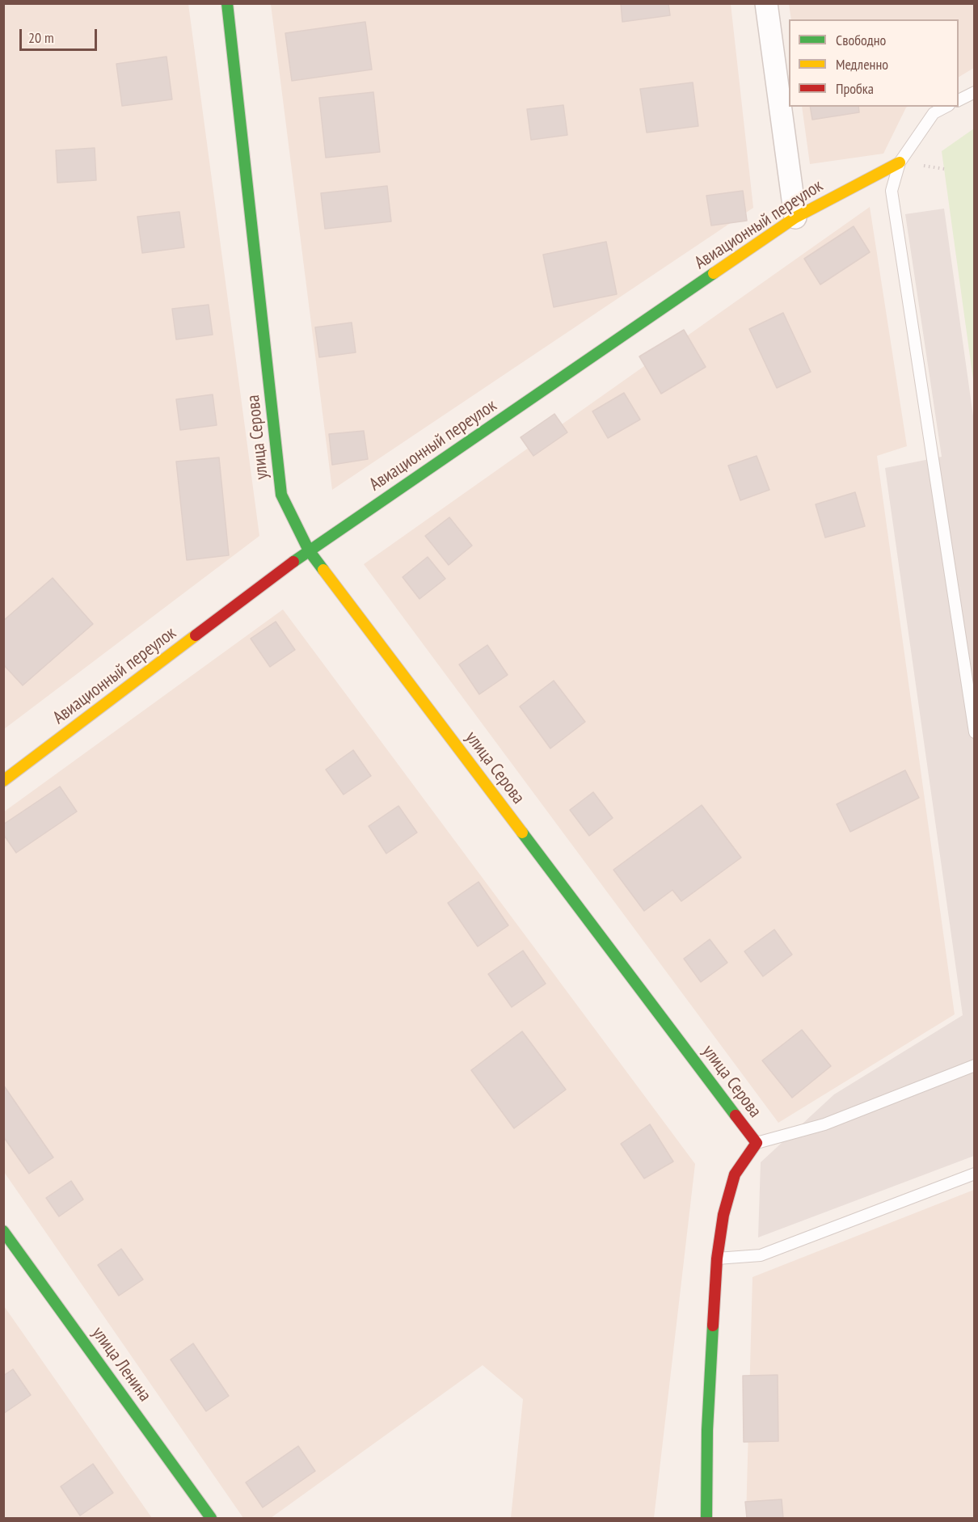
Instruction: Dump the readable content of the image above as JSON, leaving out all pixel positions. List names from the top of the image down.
{
  "streets": {
    "street": ["Авиационный переулок", "улица Серова", "улица Ленина"]
  },
  "crossings": [
    ["Авиационный переулок", "улица Серова"]
  ],
  "legend": ["Свободно", "Медленно", "Пробка"],
  "scale_bar": "20 m"
}
